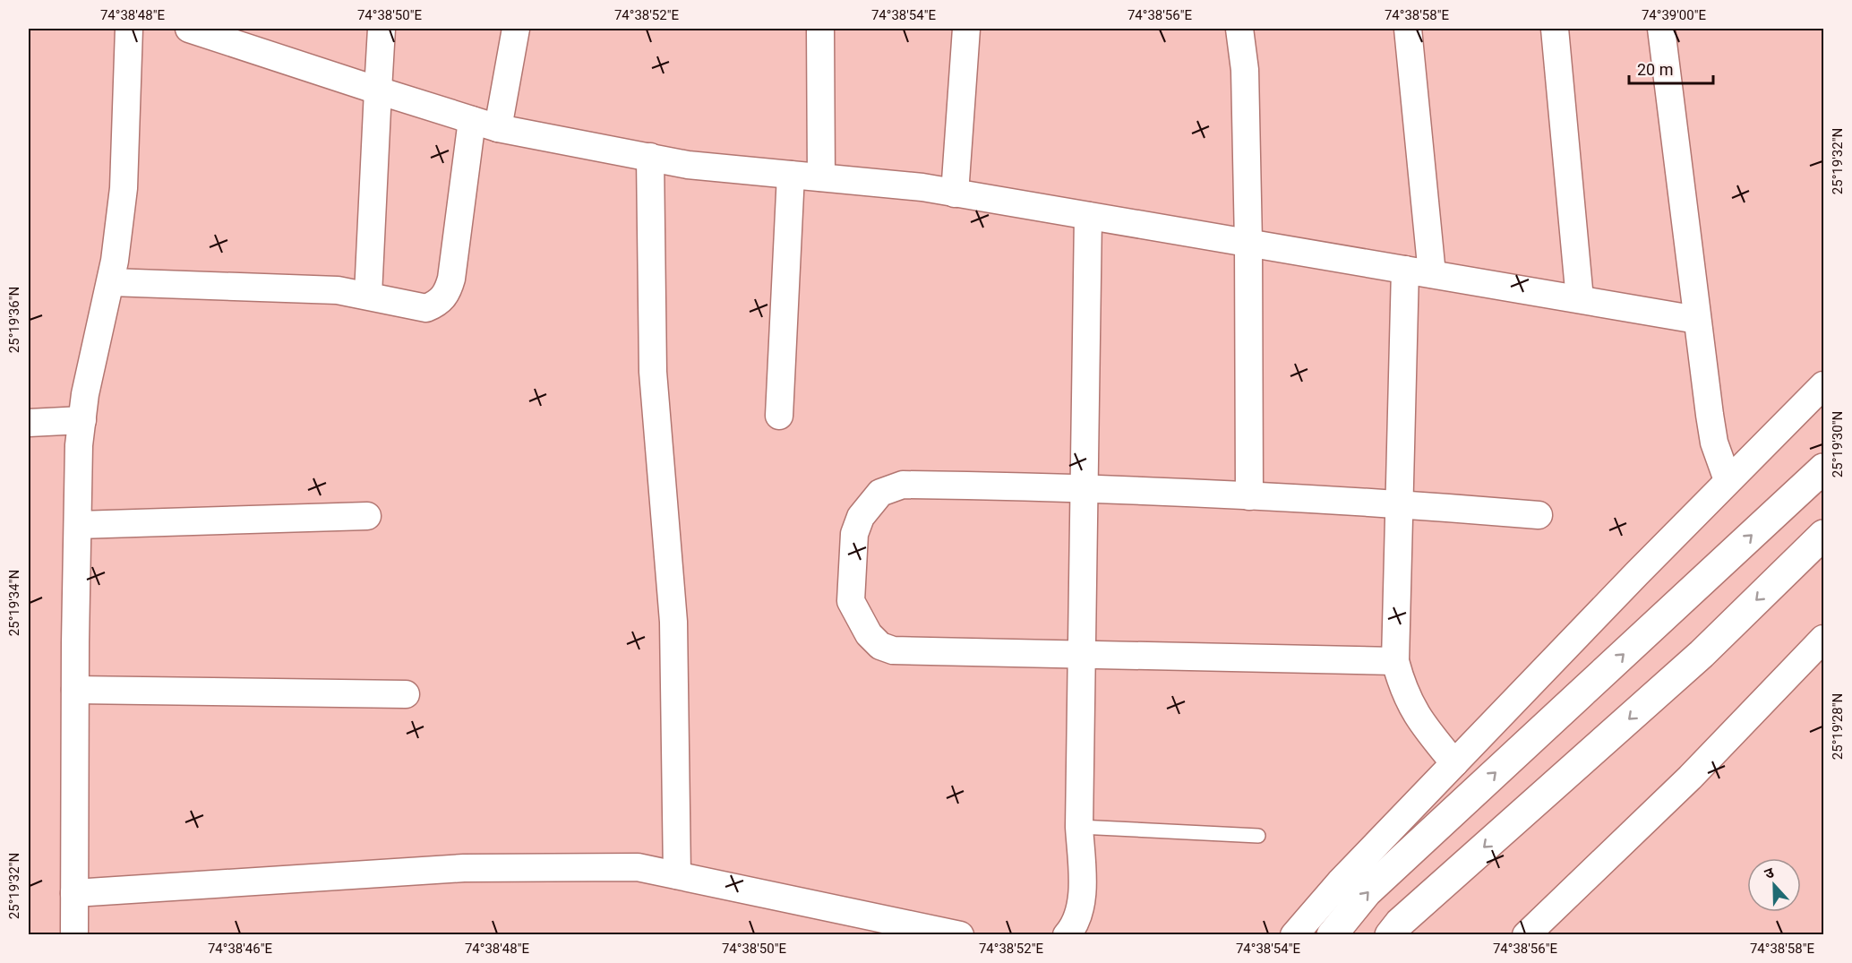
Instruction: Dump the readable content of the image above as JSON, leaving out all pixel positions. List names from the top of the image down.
{
  "scale_bar": "20 m",
  "north": "top",
  "coordinates": [
    "74°38'48\"E",
    "74°38'50\"E",
    "74°38'52\"E",
    "74°38'54\"E",
    "74°38'56\"E",
    "74°38'58\"E",
    "74°39'00\"E",
    "25°19'32\"N",
    "25°19'36\"N",
    "25°19'30\"N",
    "25°19'34\"N",
    "25°19'28\"N",
    "74°38'46\"E"
  ]
}
